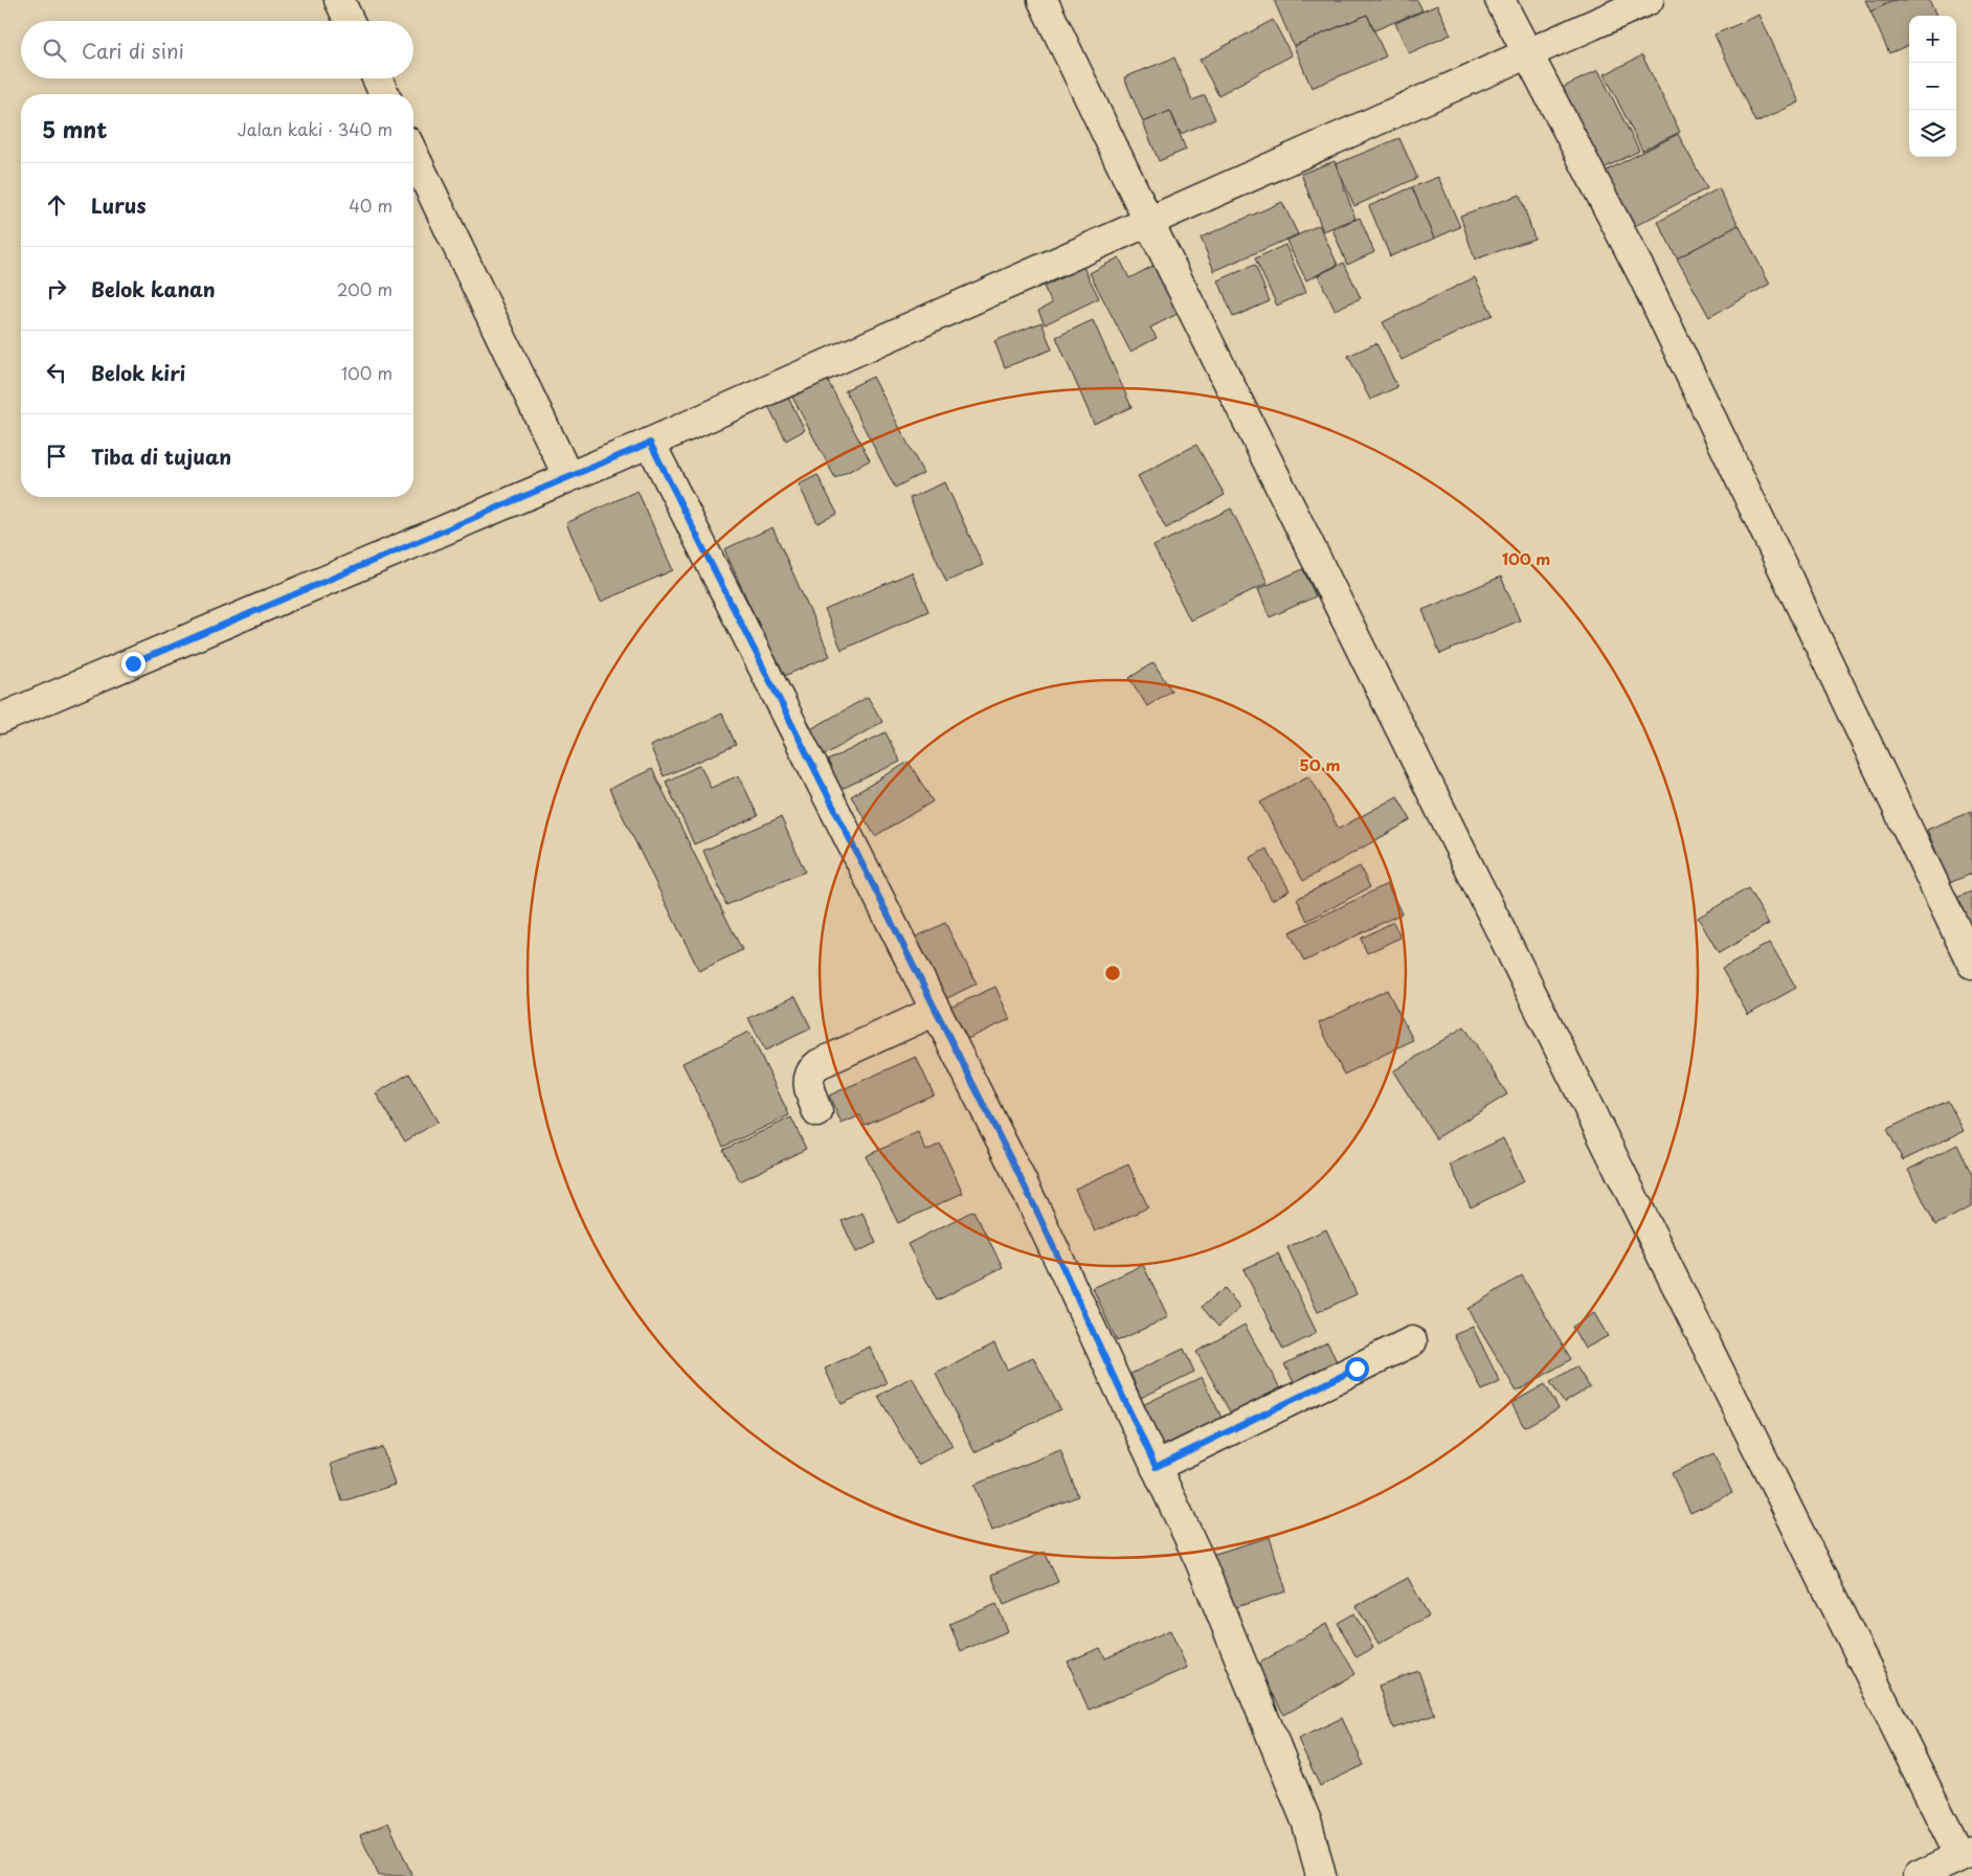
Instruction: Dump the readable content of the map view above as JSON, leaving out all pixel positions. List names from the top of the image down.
{
  "page": {
    "map_buttons": ["+", "−"],
    "search": "Cari di sini",
    "heading": ["5 mnt", "Jalan kaki · 340 m"],
    "list": [
      ["Lurus", "40 m"],
      ["Belok kanan", "200 m"],
      ["Belok kiri", "100 m"],
      "Tiba di tujuan"
    ]
  },
  "rings": ["100 m", "50 m"]
}
